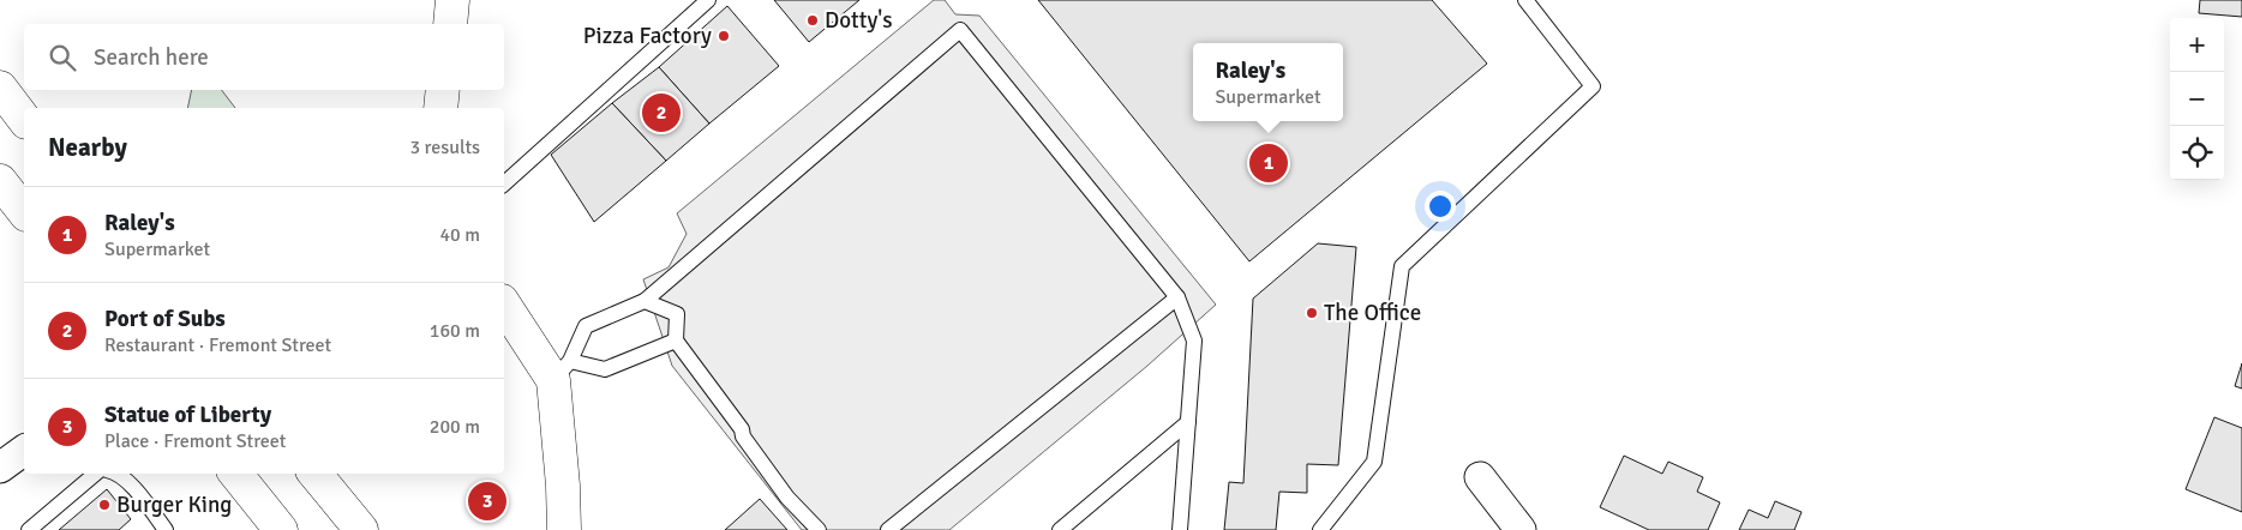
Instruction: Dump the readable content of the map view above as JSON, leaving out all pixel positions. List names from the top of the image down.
{
  "places": [
    "Dotty's",
    "Pizza Factory",
    "The Office",
    "Burger King"
  ],
  "page": {
    "map_buttons": ["+", "−"],
    "search": "Search here",
    "popup": ["Raley's", "Supermarket"],
    "pins": ["2", "1", "3"],
    "heading": ["Nearby", "3 results"],
    "list": [
      {
        "mark": "1",
        "name": "Raley's",
        "note": "Supermarket",
        "value": "40 m"
      },
      {
        "mark": "2",
        "name": "Port of Subs",
        "note": "Restaurant · Fremont Street",
        "value": "160 m"
      },
      {
        "mark": "3",
        "name": "Statue of Liberty",
        "note": "Place · Fremont Street",
        "value": "200 m"
      }
    ]
  }
}
